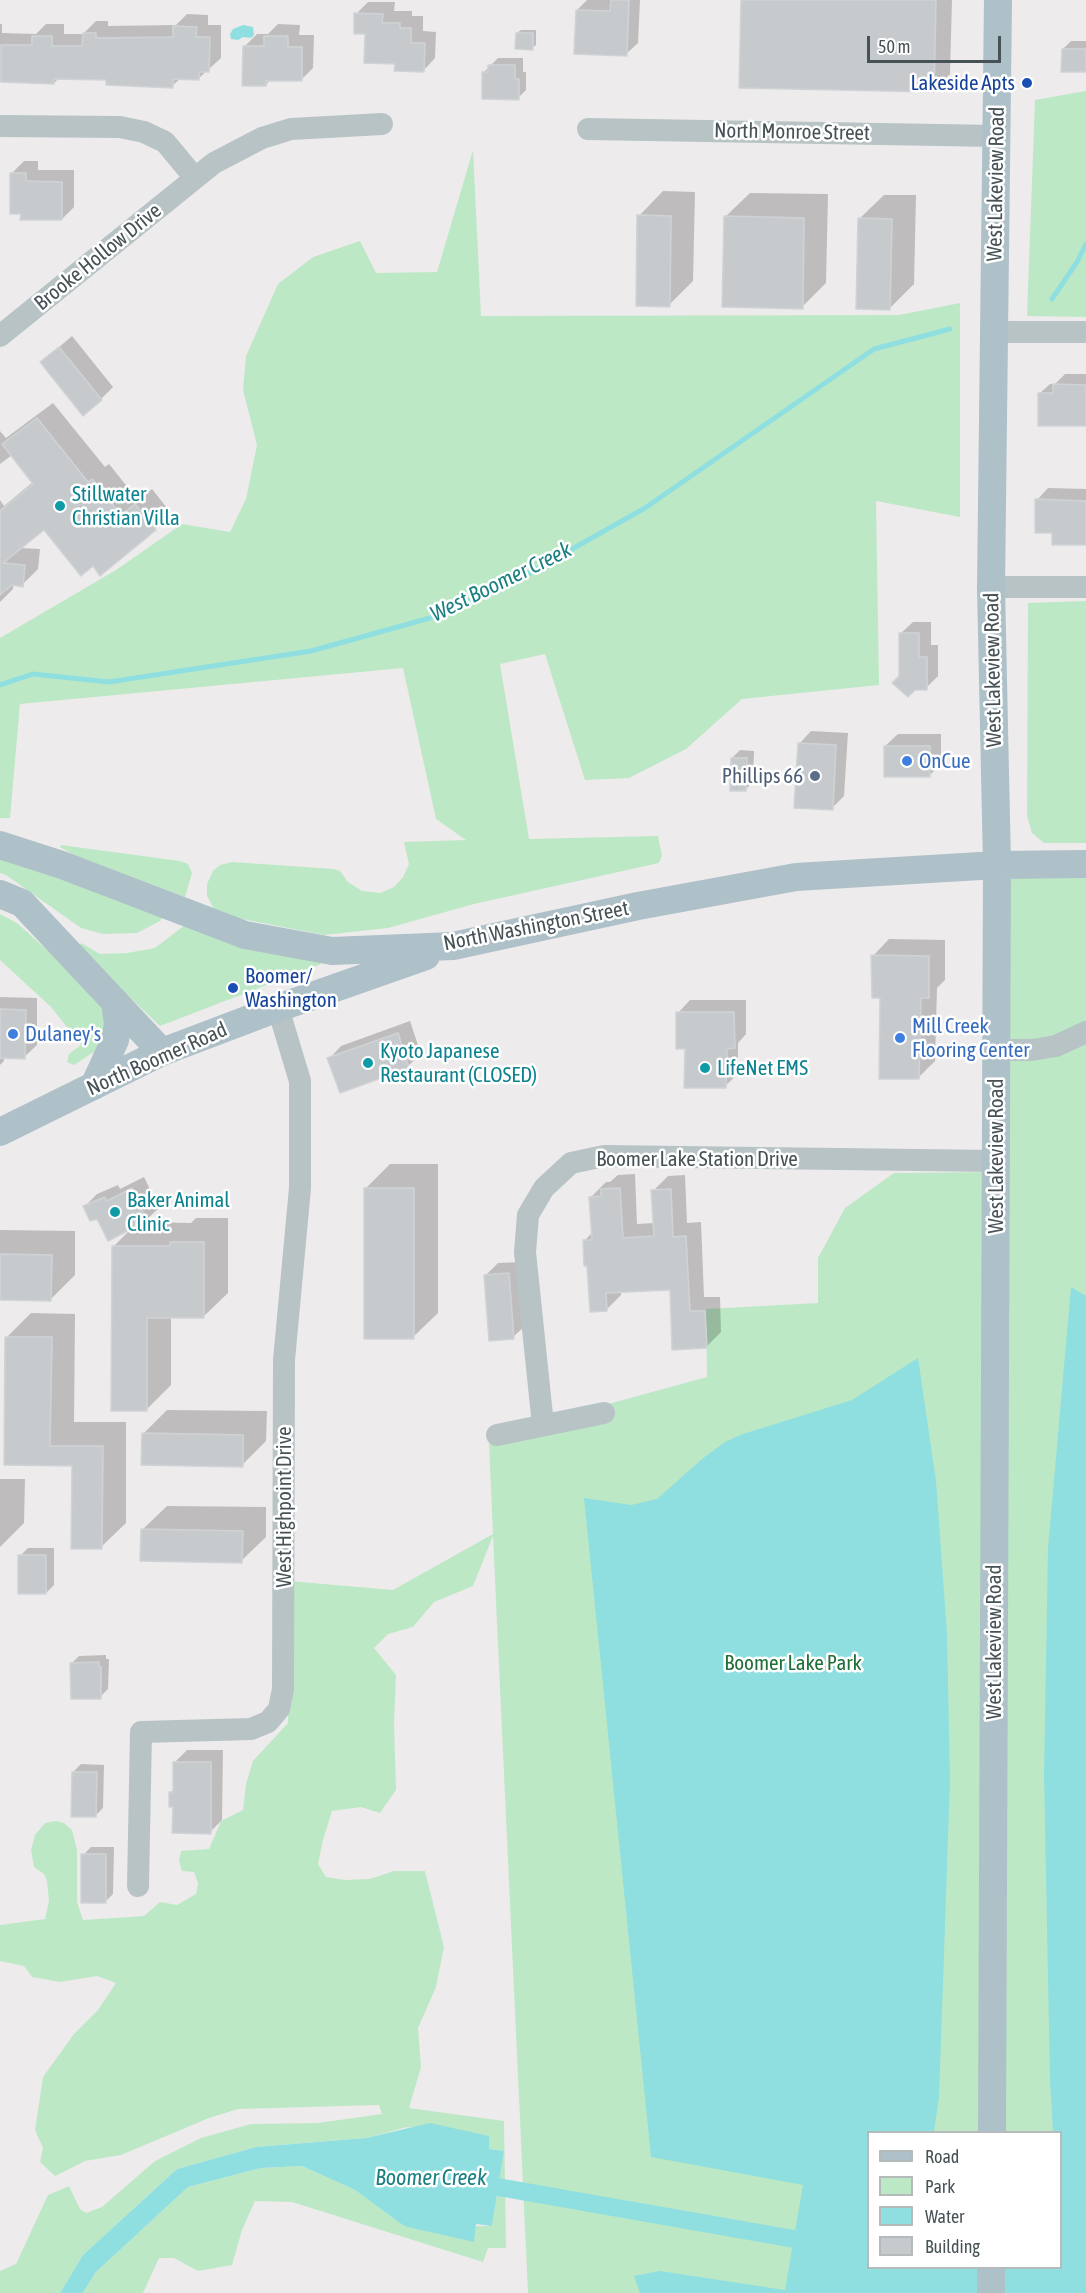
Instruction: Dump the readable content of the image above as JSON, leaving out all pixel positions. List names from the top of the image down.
{
  "streets": {
    "main road": ["West Lakeview Road", "North Washington Street", "North Boomer Road"],
    "street": [
      "North Monroe Street",
      "Brooke Hollow Drive",
      "Boomer Lake Station Drive",
      "West Highpoint Drive"
    ]
  },
  "crossings": [
    ["North Monroe Street", "West Lakeview Road"],
    ["West Lakeview Road", "North Washington Street"],
    ["West Lakeview Road", "Boomer Lake Station Drive"],
    ["North Washington Street", "North Boomer Road"],
    ["North Boomer Road", "West Highpoint Drive"]
  ],
  "water": ["West Boomer Creek", "Boomer Creek"],
  "parks": ["Boomer Lake Park"],
  "places": [
    "Lakeside Apts",
    "Stillwater Christian Villa",
    "OnCue",
    "Phillips 66",
    "Boomer/ Washington",
    "Dulaney's",
    "Mill Creek Flooring Center",
    "Kyoto Japanese Restaurant (CLOSED)",
    "LifeNet EMS",
    "Baker Animal Clinic"
  ],
  "legend": [
    "Road",
    "Park",
    "Water",
    "Building"
  ],
  "scale_bar": "50 m"
}
